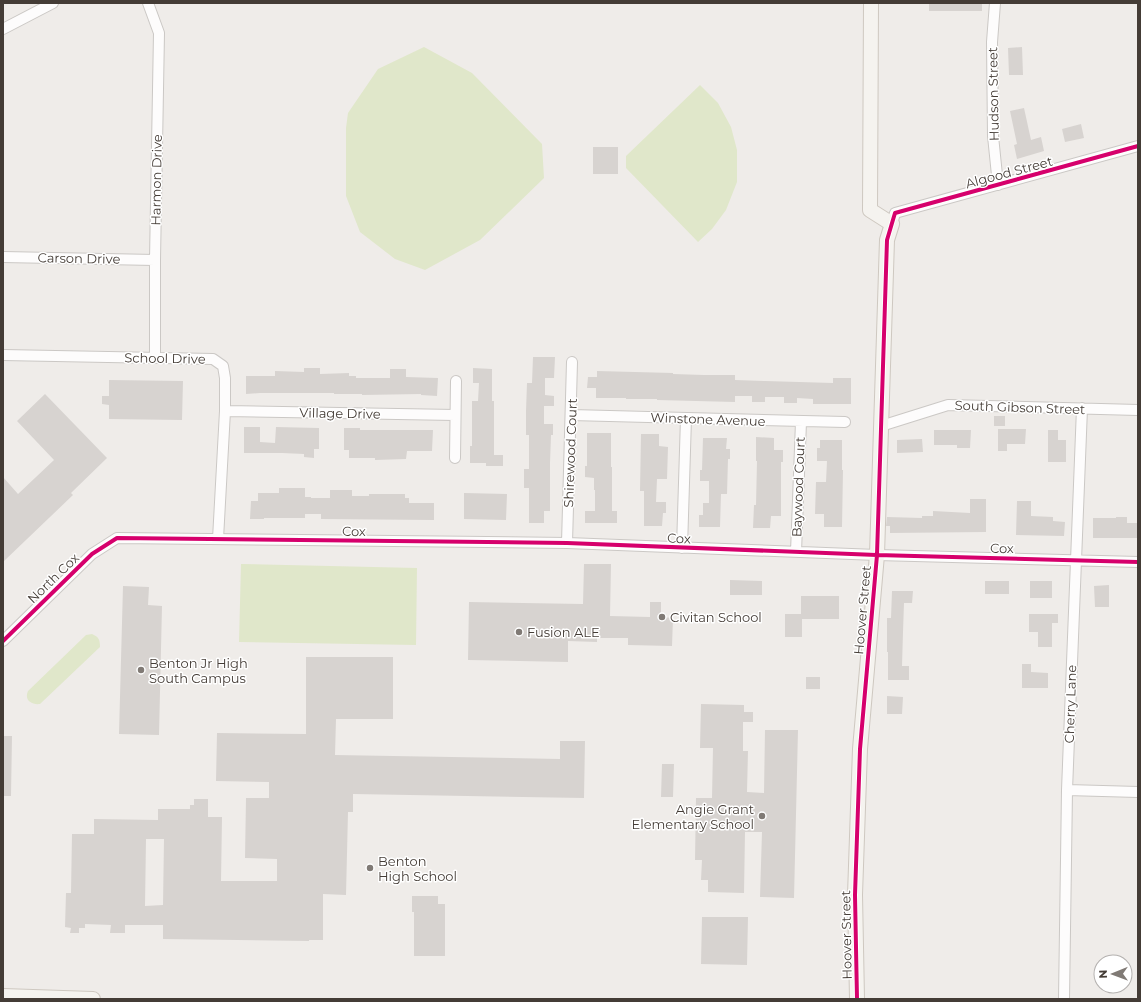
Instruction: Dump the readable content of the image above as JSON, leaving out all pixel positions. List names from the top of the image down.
{
  "streets": {
    "street": [
      "Hudson Street",
      "Algood Street",
      "Harmon Drive",
      "Carson Drive",
      "School Drive",
      "South Gibson Street",
      "Village Drive",
      "Winstone Avenue",
      "Shirewood Court",
      "Baywood Court",
      "Cox",
      "North Cox",
      "Hoover Street",
      "Cherry Lane"
    ]
  },
  "crossings": [
    ["Hudson Street", "Algood Street"],
    ["Algood Street", "Hoover Street"],
    ["Harmon Drive", "Carson Drive"],
    ["Harmon Drive", "School Drive"],
    ["School Drive", "Village Drive"],
    ["School Drive", "Cox"],
    ["School Drive", "North Cox"],
    ["South Gibson Street", "Hoover Street"],
    ["South Gibson Street", "Cherry Lane"],
    ["Winstone Avenue", "Shirewood Court"],
    ["Winstone Avenue", "Baywood Court"],
    ["Shirewood Court", "Cox"],
    ["Baywood Court", "Cox"],
    ["Cox", "North Cox"],
    ["Cox", "Hoover Street"],
    ["Cox", "Cherry Lane"]
  ],
  "places": [
    "Civitan School",
    "Fusion ALE",
    "Benton Jr High South Campus",
    "Angie Grant Elementary School",
    "Benton High School"
  ],
  "north": "left"
}
